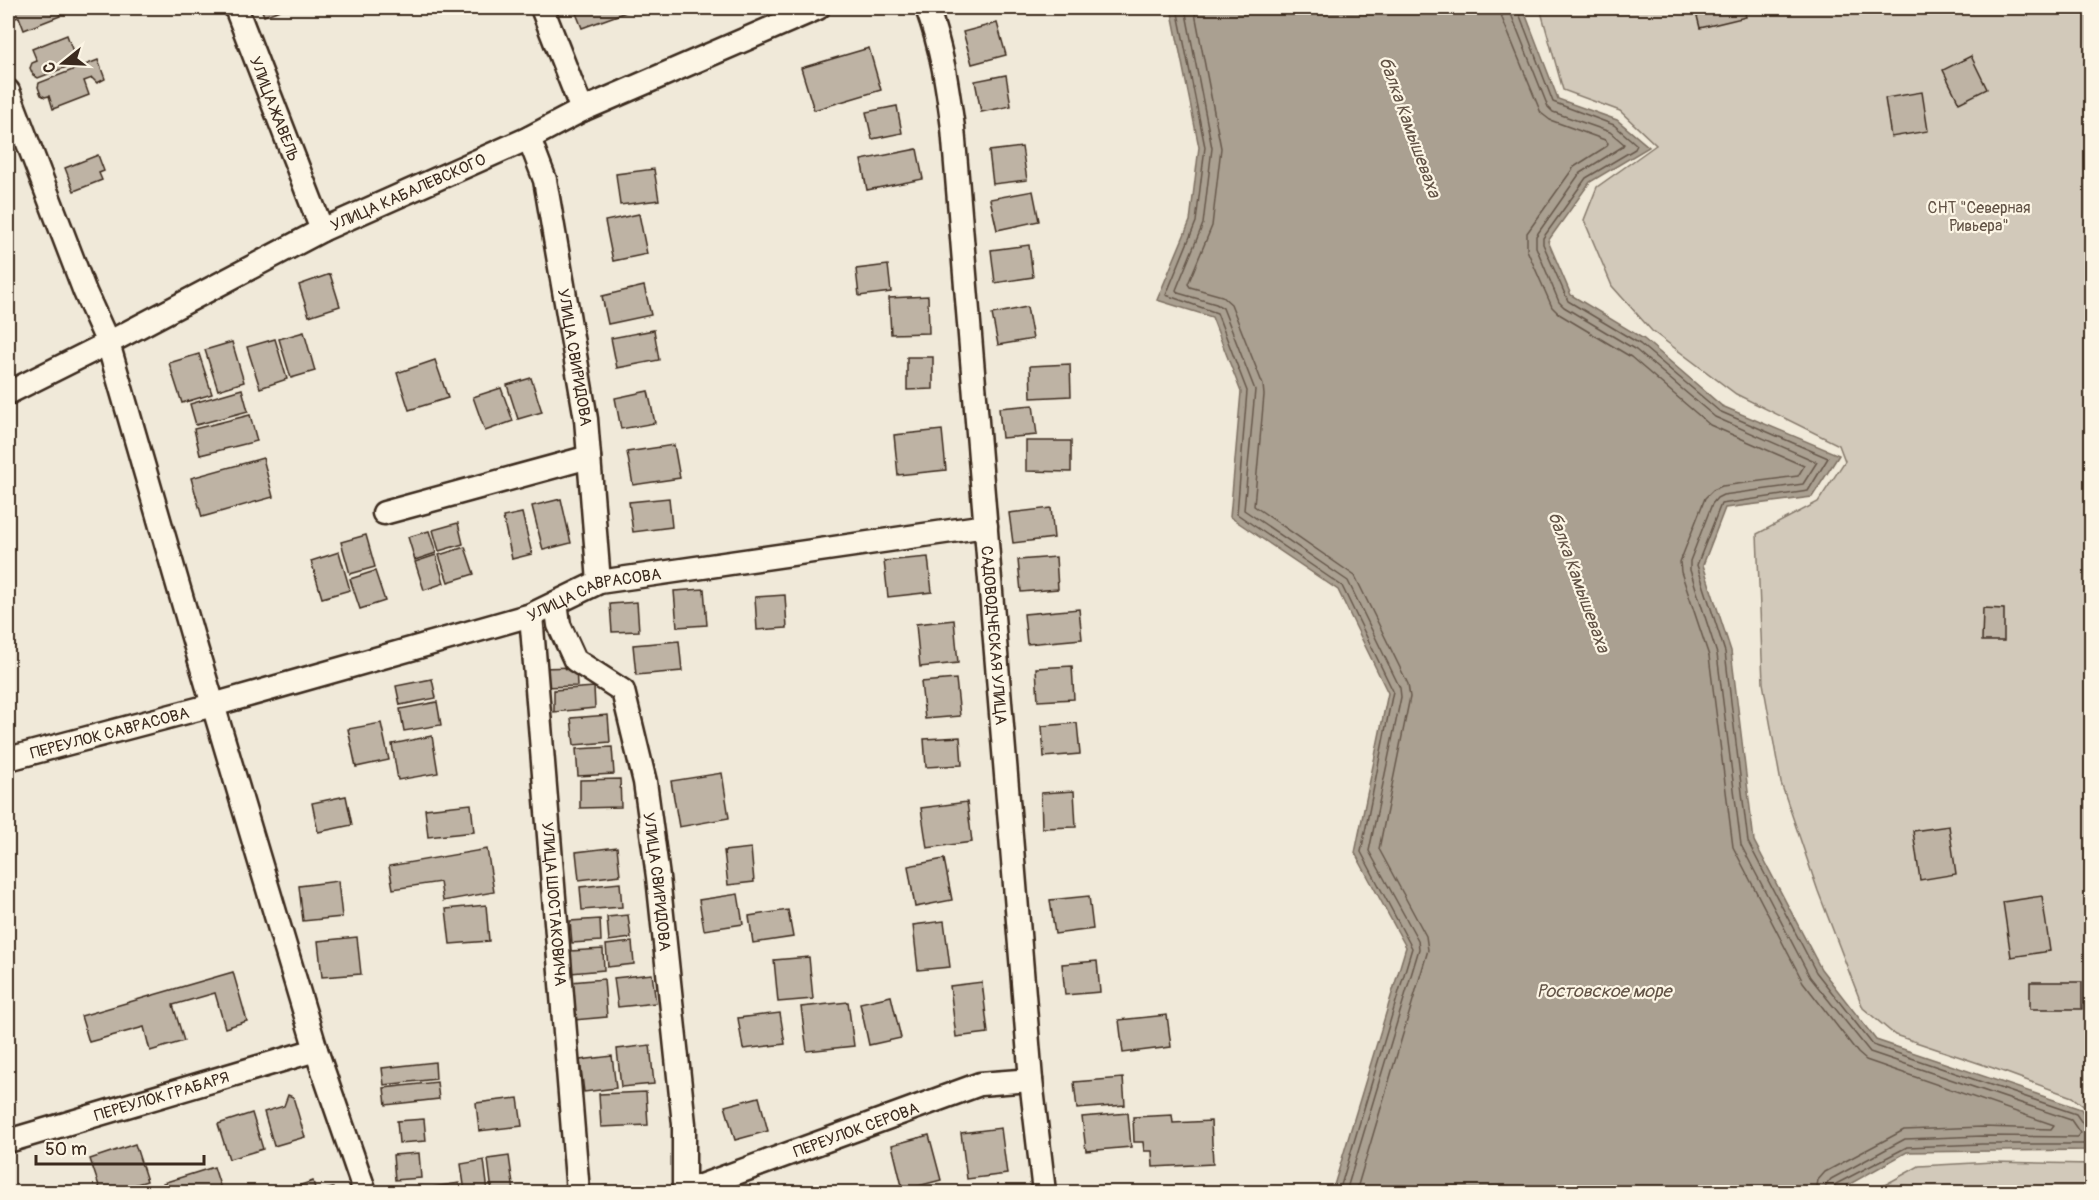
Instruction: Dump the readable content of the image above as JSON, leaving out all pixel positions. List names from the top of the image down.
{
  "streets": {
    "street": [
      "УЛИЦА ЖАВЕЛЬ",
      "УЛИЦА КАБАЛЕВСКОГО",
      "УЛИЦА СВИРИДОВА",
      "УЛИЦА САВРАСОВА",
      "САДОВОДЧЕСКАЯ УЛИЦА",
      "ПЕРЕУЛОК САВРАСОВА",
      "УЛИЦА ШОСТАКОВИЧА",
      "ПЕРЕУЛОК ГРАБАРЯ",
      "ПЕРЕУЛОК СЕРОВА"
    ]
  },
  "crossings": [
    ["УЛИЦА ЖАВЕЛЬ", "УЛИЦА КАБАЛЕВСКОГО"],
    ["УЛИЦА КАБАЛЕВСКОГО", "УЛИЦА СВИРИДОВА"],
    ["УЛИЦА СВИРИДОВА", "УЛИЦА САВРАСОВА"],
    ["УЛИЦА СВИРИДОВА", "ПЕРЕУЛОК СЕРОВА"],
    ["УЛИЦА САВРАСОВА", "САДОВОДЧЕСКАЯ УЛИЦА"],
    ["УЛИЦА САВРАСОВА", "ПЕРЕУЛОК САВРАСОВА"],
    ["УЛИЦА САВРАСОВА", "УЛИЦА ШОСТАКОВИЧА"],
    ["САДОВОДЧЕСКАЯ УЛИЦА", "ПЕРЕУЛОК СЕРОВА"]
  ],
  "water": ["балка Камышеваха", "Ростовское море"],
  "parks": ["СНТ \"Северная Ривьера\""],
  "scale_bar": "50 m",
  "north": "left"
}
